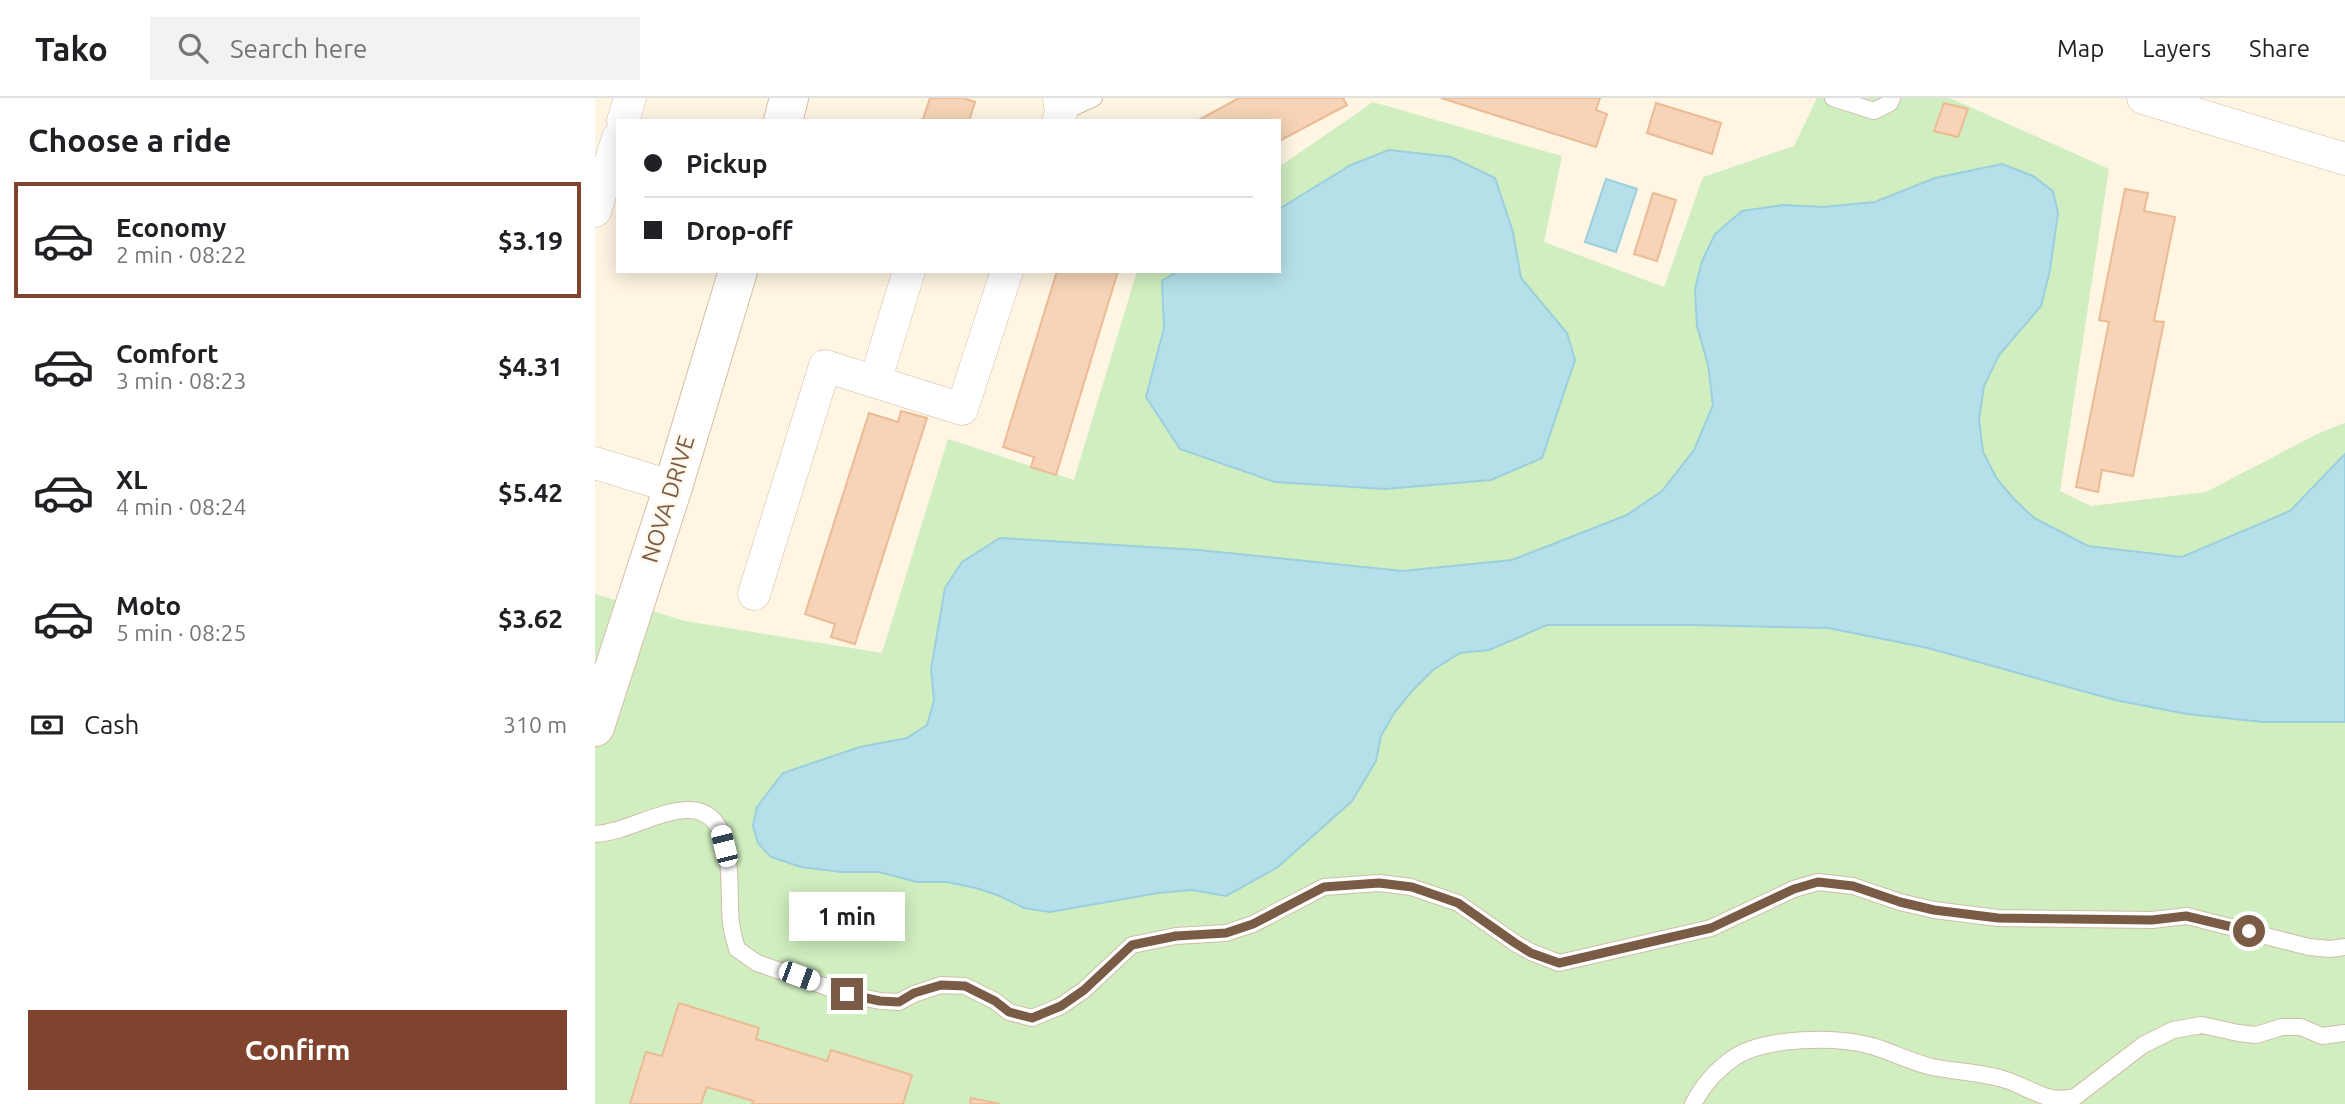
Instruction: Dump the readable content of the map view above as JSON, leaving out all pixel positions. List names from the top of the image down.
{
  "streets": {
    "street": ["NOVA DRIVE"]
  },
  "page": {
    "header": "Tako",
    "search": "Search here",
    "nav": ["Map", "Layers", "Share"],
    "heading": "Choose a ride",
    "banner": ["Pickup", "Drop-off"],
    "list": [
      {
        "name": "Economy",
        "note": "2 min · 08:22",
        "value": "$3.19"
      },
      {
        "name": "Comfort",
        "note": "3 min · 08:23",
        "value": "$4.31"
      },
      {
        "name": "XL",
        "note": "4 min · 08:24",
        "value": "$5.42"
      },
      {
        "name": "Moto",
        "note": "5 min · 08:25",
        "value": "$3.62"
      }
    ],
    "pay": ["Cash", "310 m"],
    "bubble": "1 min",
    "buttons": "Confirm"
  }
}
